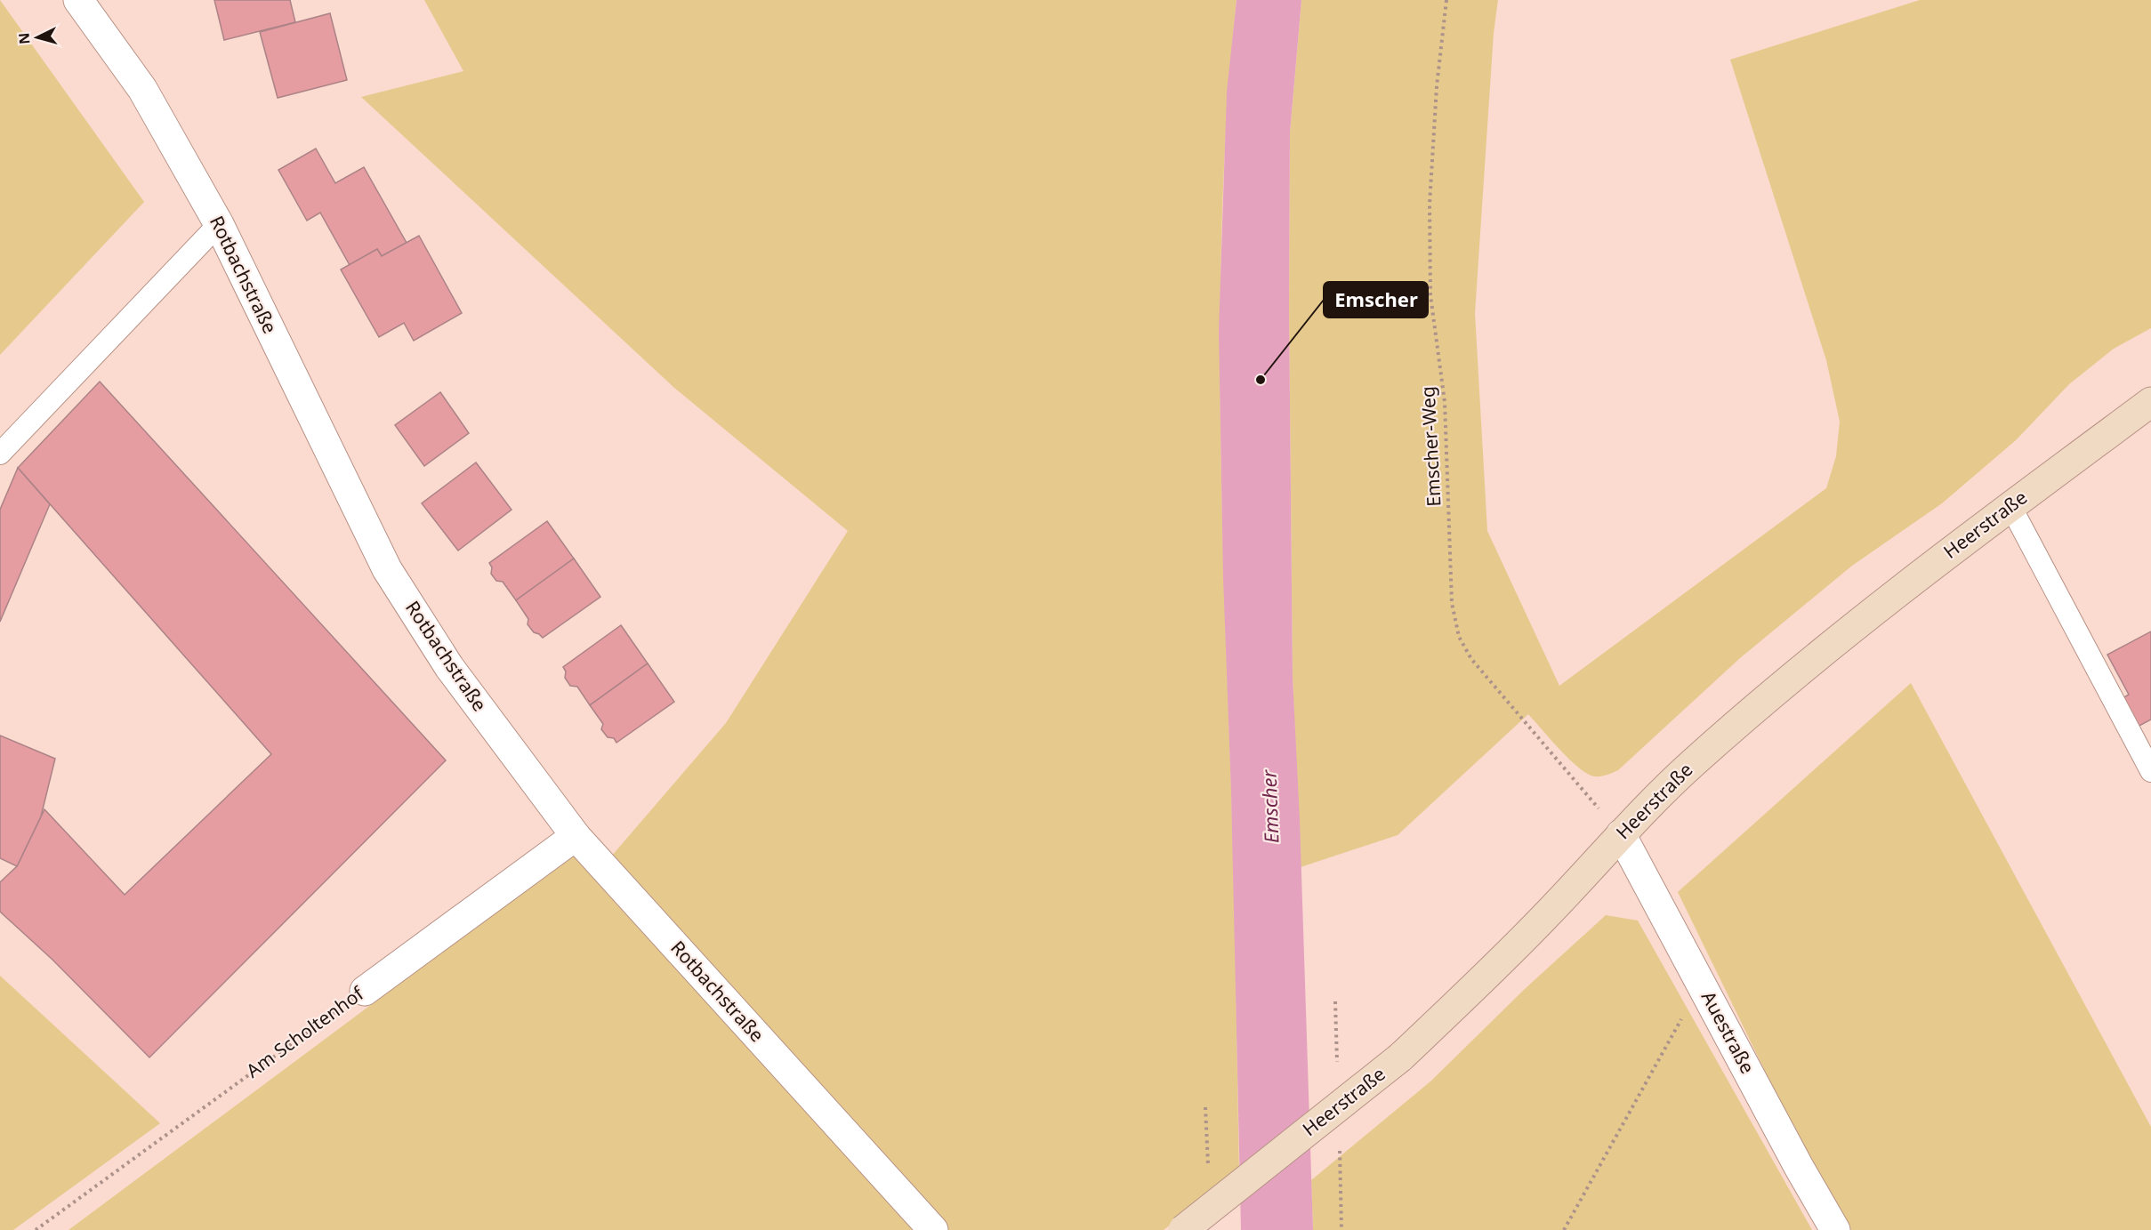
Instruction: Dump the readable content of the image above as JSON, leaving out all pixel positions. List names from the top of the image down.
{
  "streets": {
    "main road": ["Heerstraße"],
    "street": ["Rotbachstraße", "Am Scholtenhof", "Auestraße"],
    "path": ["Emscher-Weg"]
  },
  "crossings": [
    ["Rotbachstraße", "Am Scholtenhof"],
    ["Emscher-Weg", "Heerstraße"],
    ["Emscher-Weg", "Auestraße"],
    ["Heerstraße", "Auestraße"]
  ],
  "water": ["Emscher"],
  "places": ["Emscher"],
  "north": "left"
}
